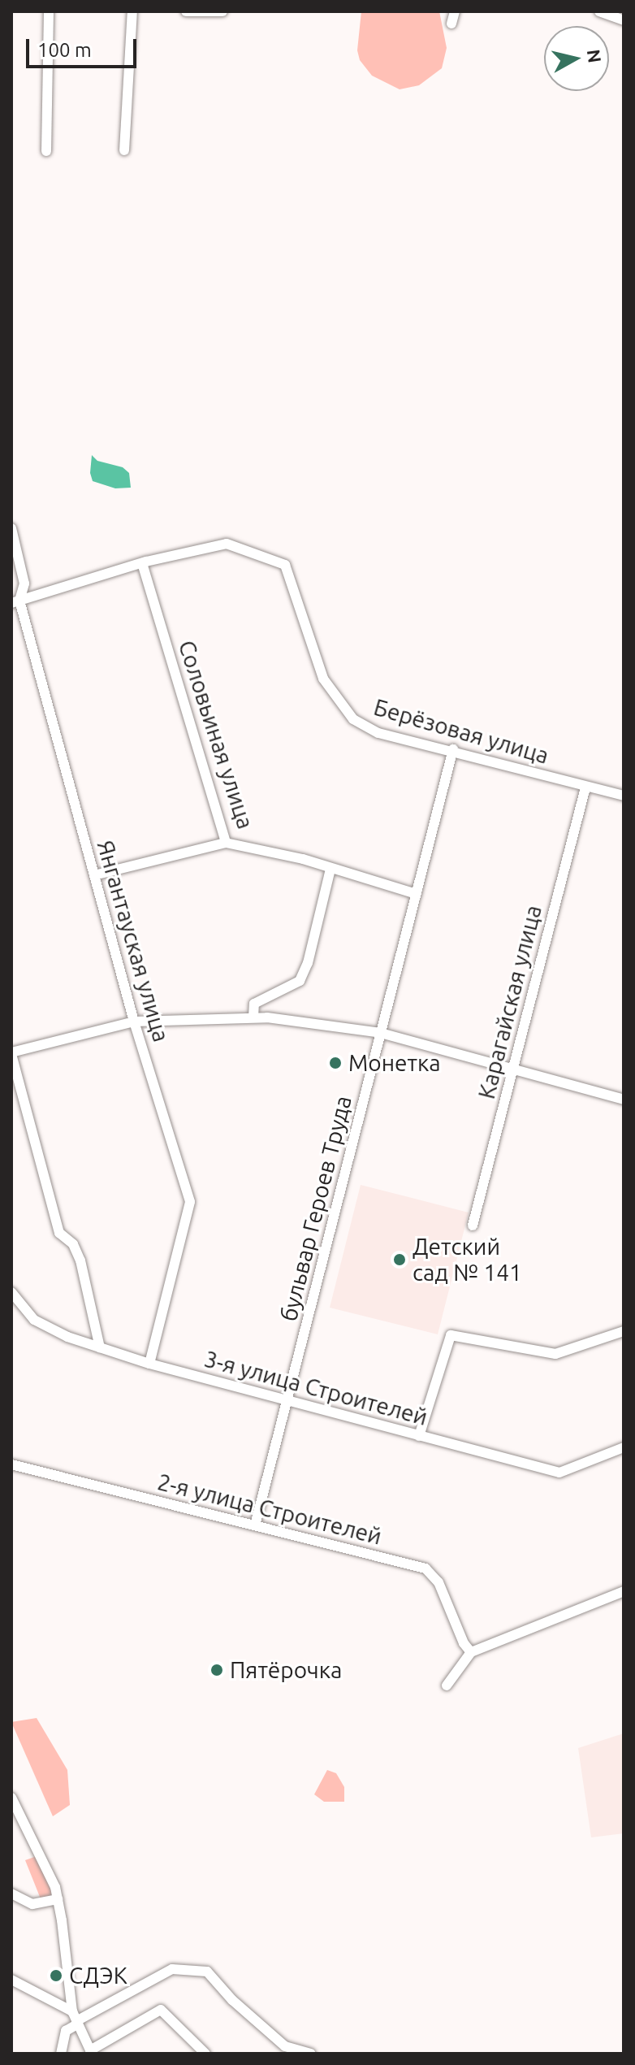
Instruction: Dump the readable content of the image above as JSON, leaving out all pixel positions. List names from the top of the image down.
{
  "streets": {
    "street": [
      "Берёзовая улица",
      "Соловьиная улица",
      "Янгантауская улица",
      "Карагайская улица",
      "бульвар Героев Труда",
      "3-я улица Строителей",
      "2-я улица Строителей"
    ]
  },
  "crossings": [
    ["Берёзовая улица", "Соловьиная улица"],
    ["Берёзовая улица", "Янгантауская улица"],
    ["Берёзовая улица", "Карагайская улица"],
    ["Берёзовая улица", "бульвар Героев Труда"],
    ["Соловьиная улица", "бульвар Героев Труда"],
    ["Янгантауская улица", "3-я улица Строителей"],
    ["бульвар Героев Труда", "3-я улица Строителей"],
    ["бульвар Героев Труда", "2-я улица Строителей"]
  ],
  "places": [
    "Монетка",
    "Детский сад № 141",
    "Пятёрочка",
    "СДЭК"
  ],
  "scale_bar": "100 m",
  "north": "right"
}
